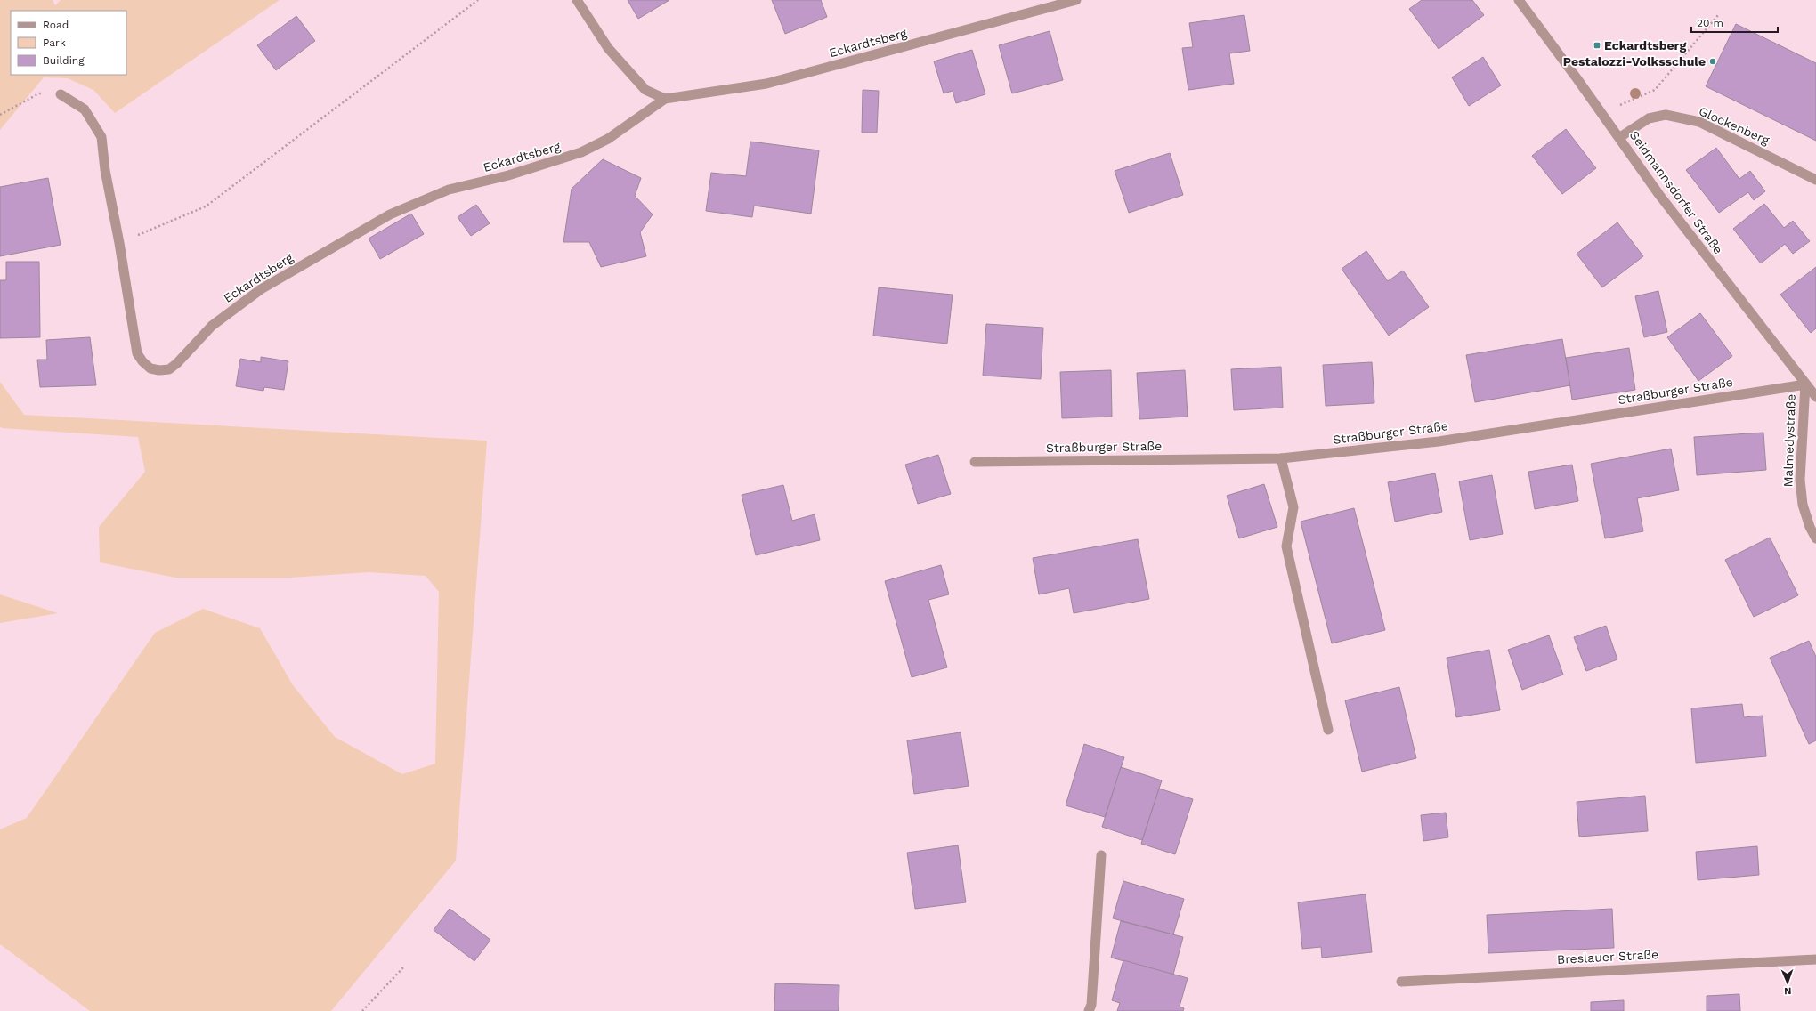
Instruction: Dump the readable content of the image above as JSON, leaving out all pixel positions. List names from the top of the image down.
{
  "streets": {
    "street": [
      "Eckardtsberg",
      "Glockenberg",
      "Seidmannsdorfer Straße",
      "Straßburger Straße",
      "Malmedystraße",
      "Breslauer Straße"
    ]
  },
  "crossings": [
    ["Glockenberg", "Seidmannsdorfer Straße"],
    ["Seidmannsdorfer Straße", "Straßburger Straße"],
    ["Seidmannsdorfer Straße", "Malmedystraße"],
    ["Straßburger Straße", "Malmedystraße"]
  ],
  "places": {
    "transit": ["Eckardtsberg"],
    "other": ["Pestalozzi-Volksschule"]
  },
  "legend": ["Road", "Park", "Building"],
  "scale_bar": "20 m",
  "north": "bottom"
}
